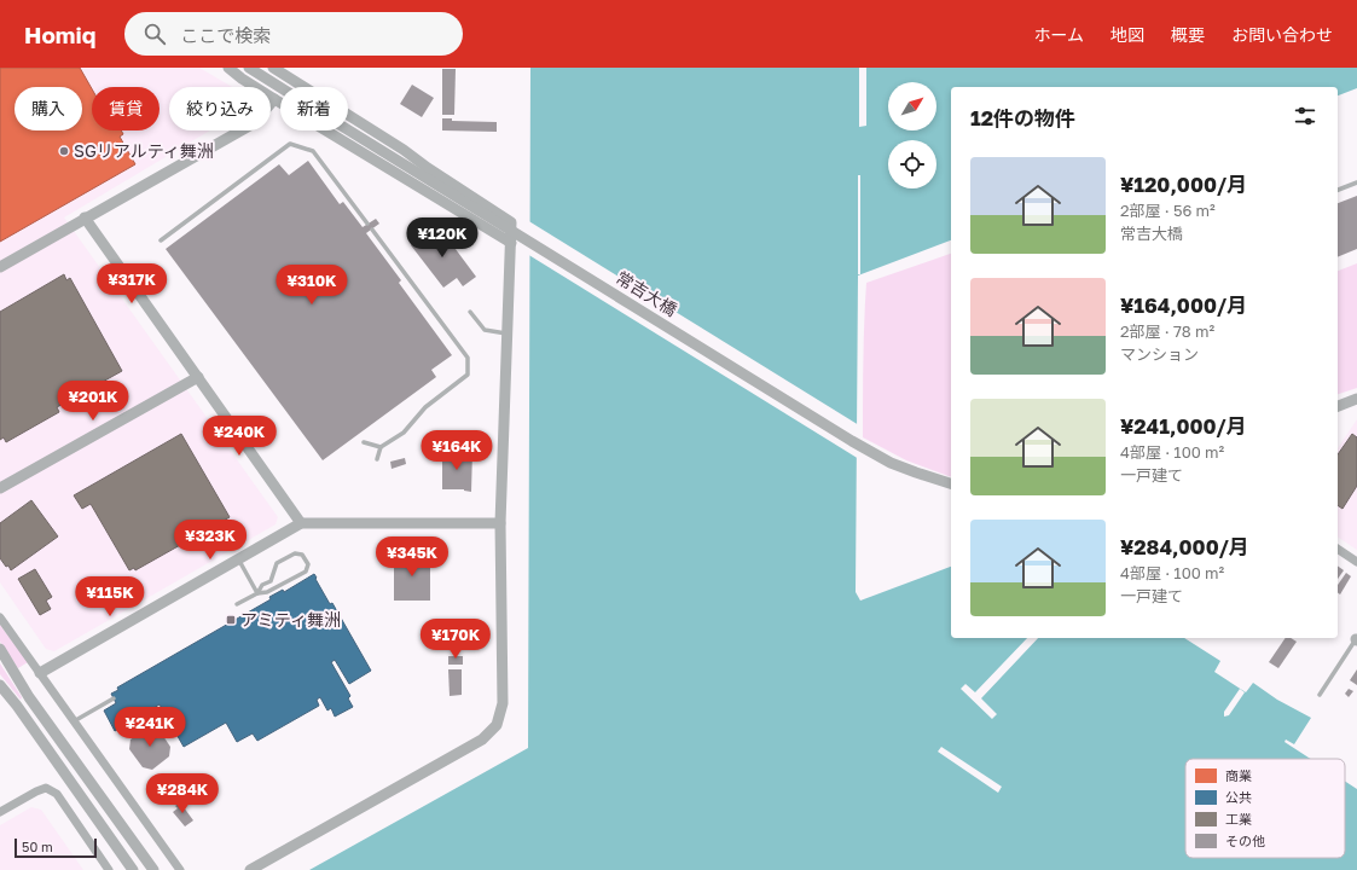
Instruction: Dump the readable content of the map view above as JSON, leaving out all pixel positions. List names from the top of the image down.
{
  "streets": {
    "street": ["常吉大橋"]
  },
  "places": {
    "other": ["SGリアルティ舞洲"],
    "transit": ["アミティ舞洲"]
  },
  "legend": [
    "商業",
    "公共",
    "工業",
    "その他"
  ],
  "scale_bar": "50 m",
  "north": "top right",
  "page": {
    "header": "Homiq",
    "search": "ここで検索",
    "nav": [
      "ホーム",
      "地図",
      "概要",
      "お問い合わせ"
    ],
    "chip": [
      "購入",
      "賃貸",
      "絞り込み",
      "新着"
    ],
    "heading": "12件の物件",
    "list": [
      {
        "name": "¥120,000/月",
        "note": "2部屋 · 56 m² · 常吉大橋"
      },
      {
        "name": "¥164,000/月",
        "note": "2部屋 · 78 m² · マンション"
      },
      {
        "name": "¥241,000/月",
        "note": "4部屋 · 100 m² · 一戸建て"
      },
      {
        "name": "¥284,000/月",
        "note": "4部屋 · 100 m² · 一戸建て"
      }
    ],
    "price": [
      "¥120K",
      "¥317K",
      "¥310K",
      "¥201K",
      "¥240K",
      "¥164K",
      "¥323K",
      "¥345K",
      "¥115K",
      "¥170K",
      "¥241K",
      "¥284K"
    ],
    "scale": "50 m"
  }
}
